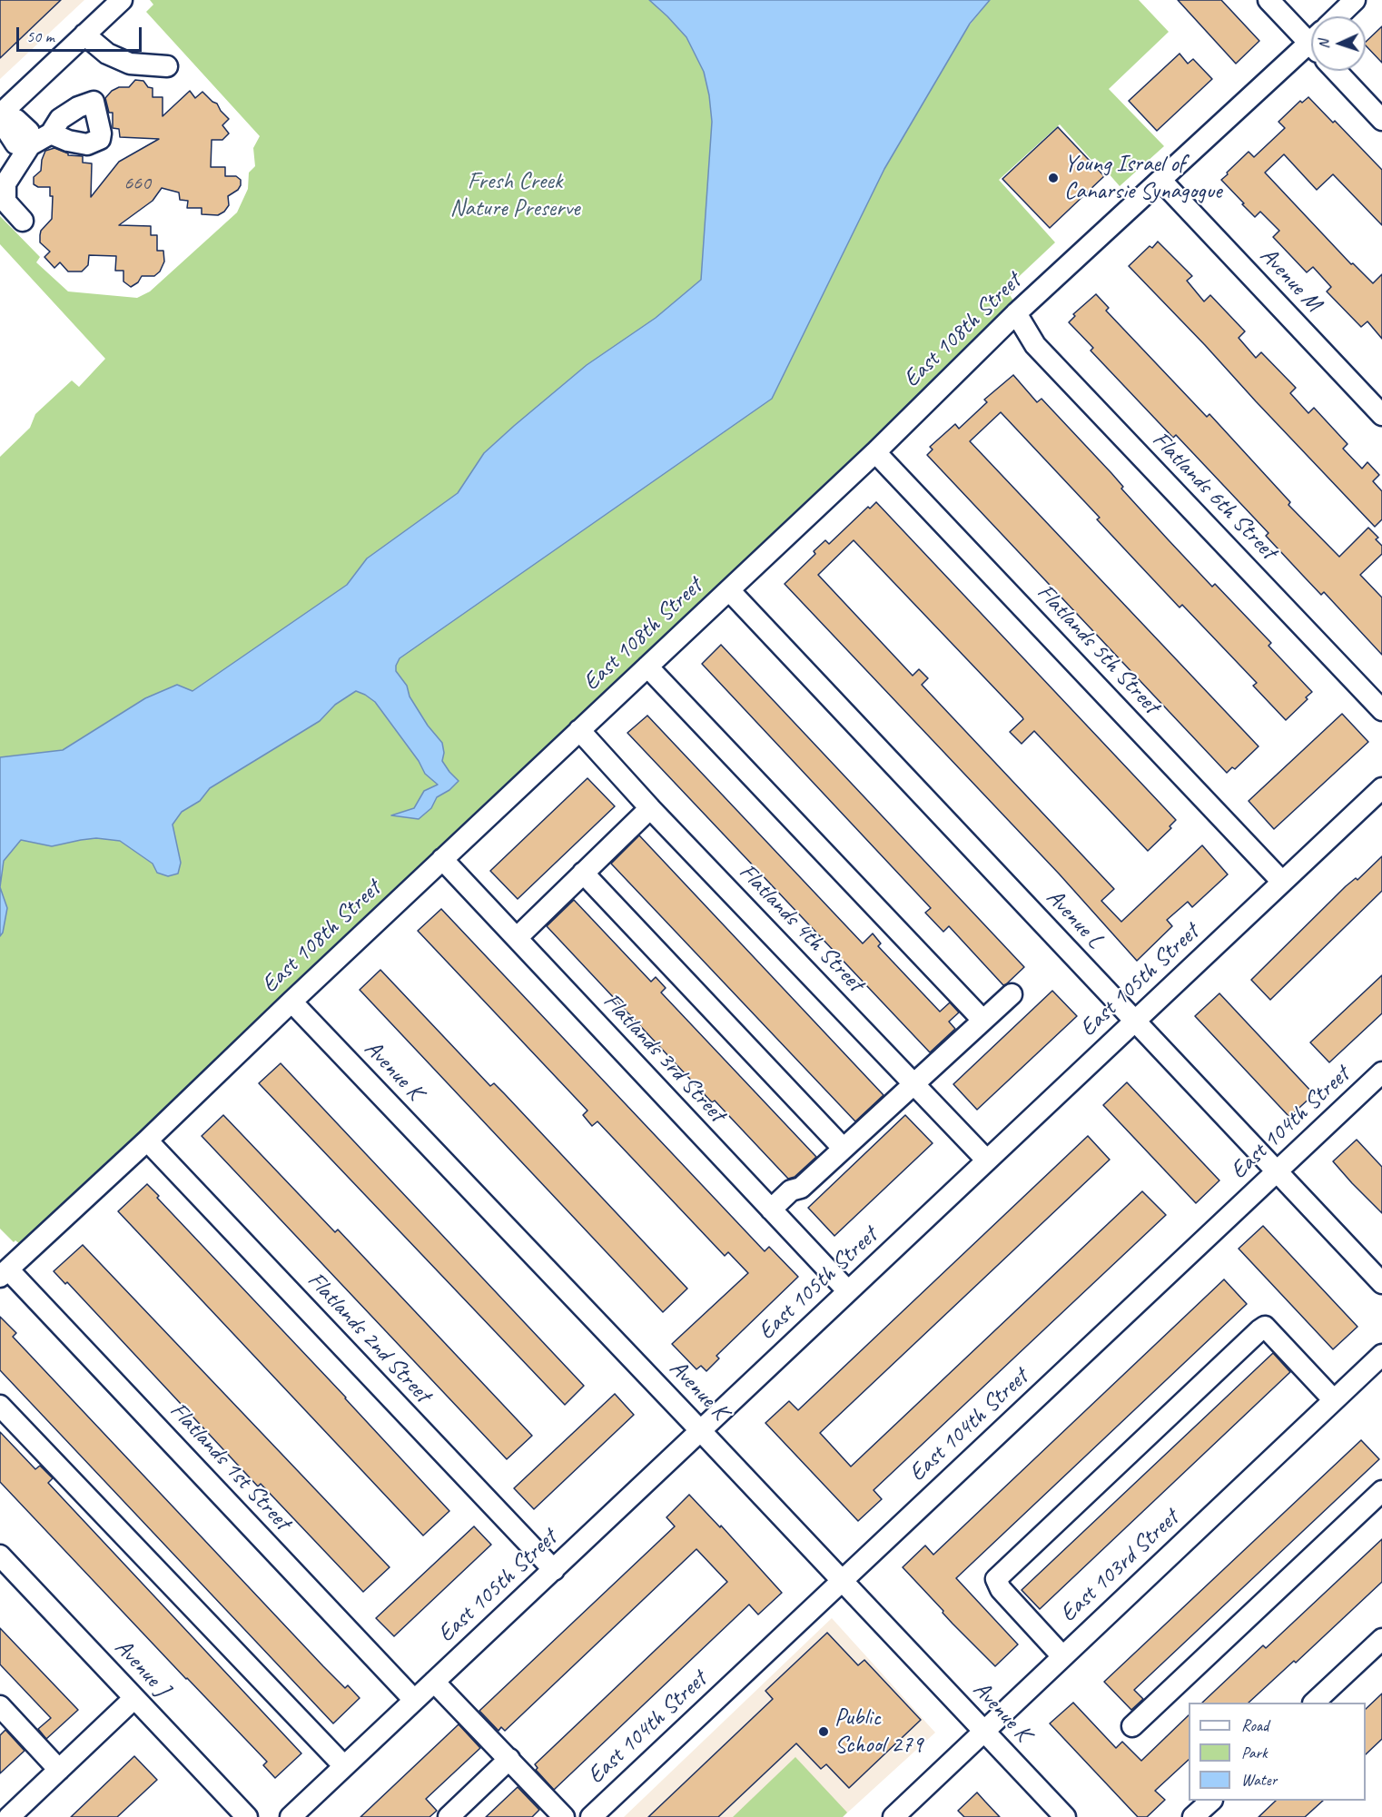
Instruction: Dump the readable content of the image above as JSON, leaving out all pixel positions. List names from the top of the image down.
{
  "streets": {
    "street": [
      "Avenue M",
      "East 108th Street",
      "Flatlands 6th Street",
      "Flatlands 5th Street",
      "Avenue L",
      "Flatlands 4th Street",
      "East 105th Street",
      "Flatlands 3rd Street",
      "Avenue K",
      "East 104th Street",
      "Flatlands 2nd Street",
      "Flatlands 1st Street",
      "East 103rd Street",
      "Avenue J"
    ]
  },
  "crossings": [
    ["Avenue M", "East 108th Street"],
    ["East 108th Street", "Flatlands 6th Street"],
    ["East 108th Street", "Flatlands 5th Street"],
    ["East 108th Street", "Avenue L"],
    ["East 108th Street", "Flatlands 4th Street"],
    ["East 108th Street", "Flatlands 3rd Street"],
    ["East 108th Street", "Avenue K"],
    ["East 108th Street", "Flatlands 2nd Street"],
    ["East 108th Street", "Flatlands 1st Street"],
    ["Flatlands 5th Street", "East 105th Street"],
    ["Avenue L", "East 105th Street"],
    ["Avenue L", "East 104th Street"],
    ["Flatlands 4th Street", "East 105th Street"],
    ["East 105th Street", "Flatlands 3rd Street"],
    ["East 105th Street", "Avenue K"],
    ["East 105th Street", "Flatlands 2nd Street"],
    ["East 105th Street", "Flatlands 1st Street"],
    ["Avenue K", "East 104th Street"],
    ["Avenue K", "East 103rd Street"]
  ],
  "parks": ["Fresh Creek Nature Preserve"],
  "places": ["Young Israel of Canarsie Synagogue", "Public School 279"],
  "house_numbers": ["660"],
  "legend": ["Road", "Park", "Water"],
  "scale_bar": "50 m",
  "north": "left"
}
